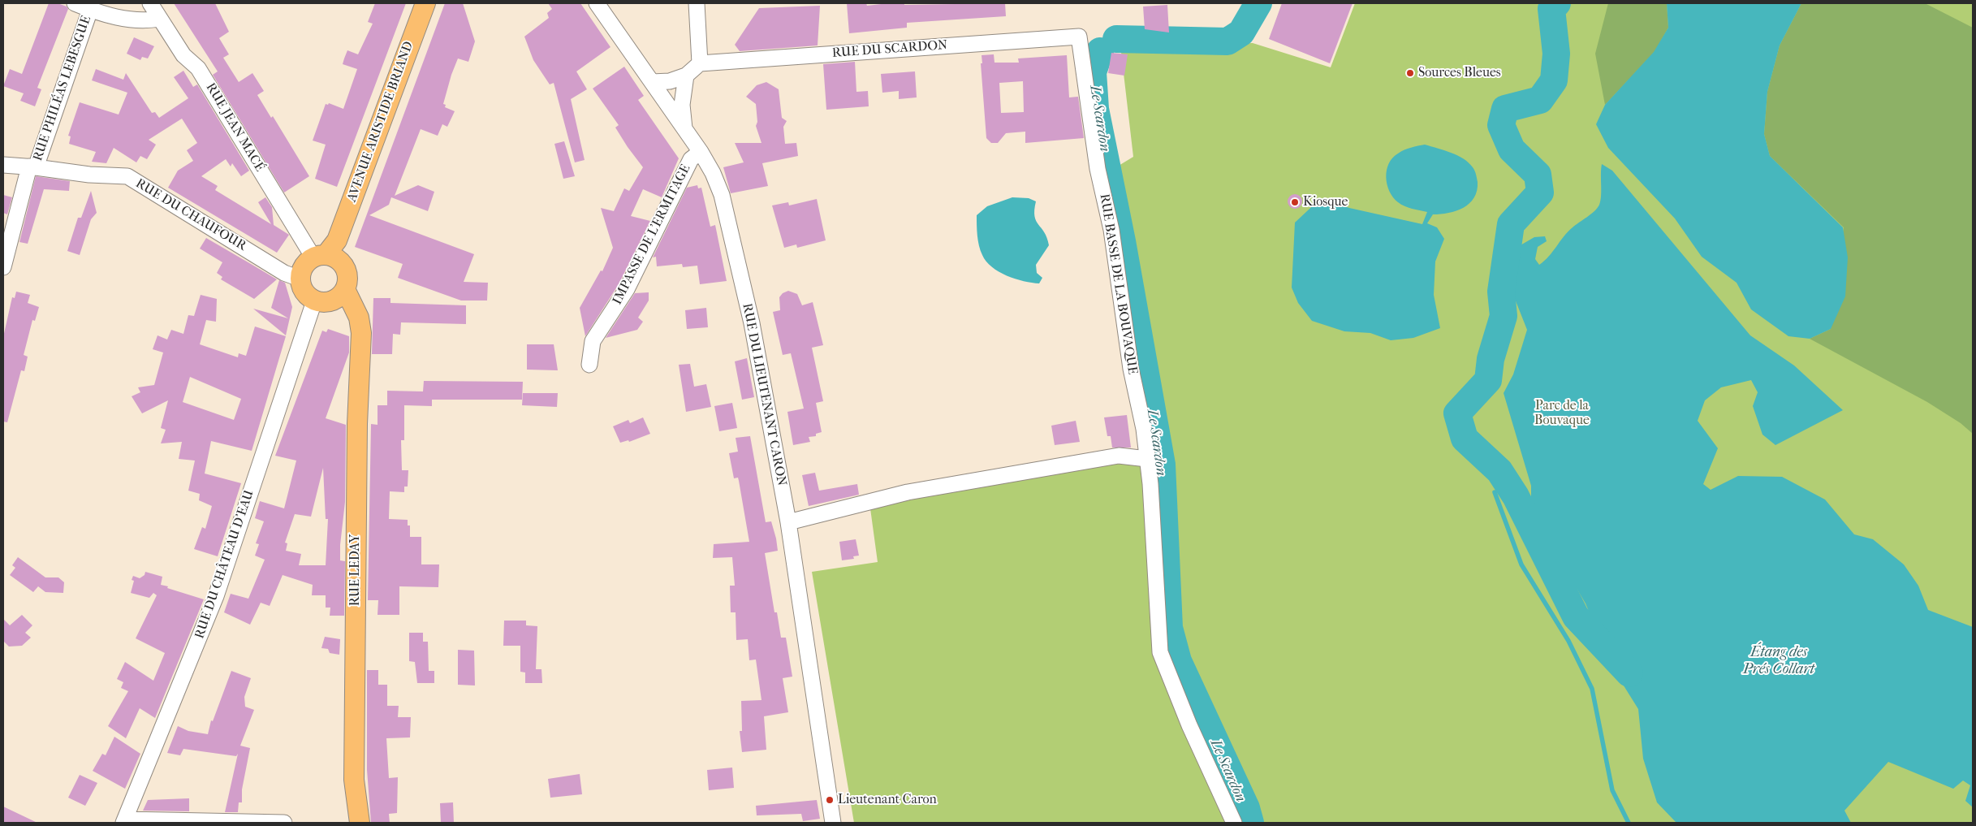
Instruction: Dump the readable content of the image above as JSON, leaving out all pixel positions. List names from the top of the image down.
{
  "streets": {
    "main road": ["AVENUE ARISTIDE BRIAND", "RUE LEDAY"],
    "street": [
      "RUE DU SCARDON",
      "RUE PHILÉAS LEBESGUE",
      "RUE JEAN MACÉ",
      "RUE DU CHAUFOUR",
      "IMPASSE DE L'ERMITAGE",
      "RUE BASSE DE LA BOUVAQUE",
      "RUE DU LIEUTENANT CARON",
      "RUE DU CHÂTEAU D'EAU"
    ]
  },
  "crossings": [
    ["RUE DU SCARDON", "RUE BASSE DE LA BOUVAQUE"],
    ["RUE PHILÉAS LEBESGUE", "RUE JEAN MACÉ"],
    ["RUE PHILÉAS LEBESGUE", "RUE DU CHAUFOUR"],
    ["AVENUE ARISTIDE BRIAND", "RUE JEAN MACÉ"],
    ["AVENUE ARISTIDE BRIAND", "RUE DU CHAUFOUR"],
    ["AVENUE ARISTIDE BRIAND", "RUE DU CHÂTEAU D'EAU"],
    ["AVENUE ARISTIDE BRIAND", "RUE LEDAY"],
    ["RUE JEAN MACÉ", "RUE DU CHAUFOUR"],
    ["RUE JEAN MACÉ", "RUE DU CHÂTEAU D'EAU"],
    ["RUE JEAN MACÉ", "RUE LEDAY"],
    ["RUE DU CHAUFOUR", "RUE DU CHÂTEAU D'EAU"],
    ["RUE DU CHAUFOUR", "RUE LEDAY"],
    ["IMPASSE DE L'ERMITAGE", "RUE DU LIEUTENANT CARON"],
    ["RUE DU CHÂTEAU D'EAU", "RUE LEDAY"]
  ],
  "water": ["Le Scardon", "Étang des Prés Collart"],
  "parks": ["Parc de la Bouvaque"],
  "places": ["Sources Bleues", "Kiosque", "Lieutenant Caron"]
}
